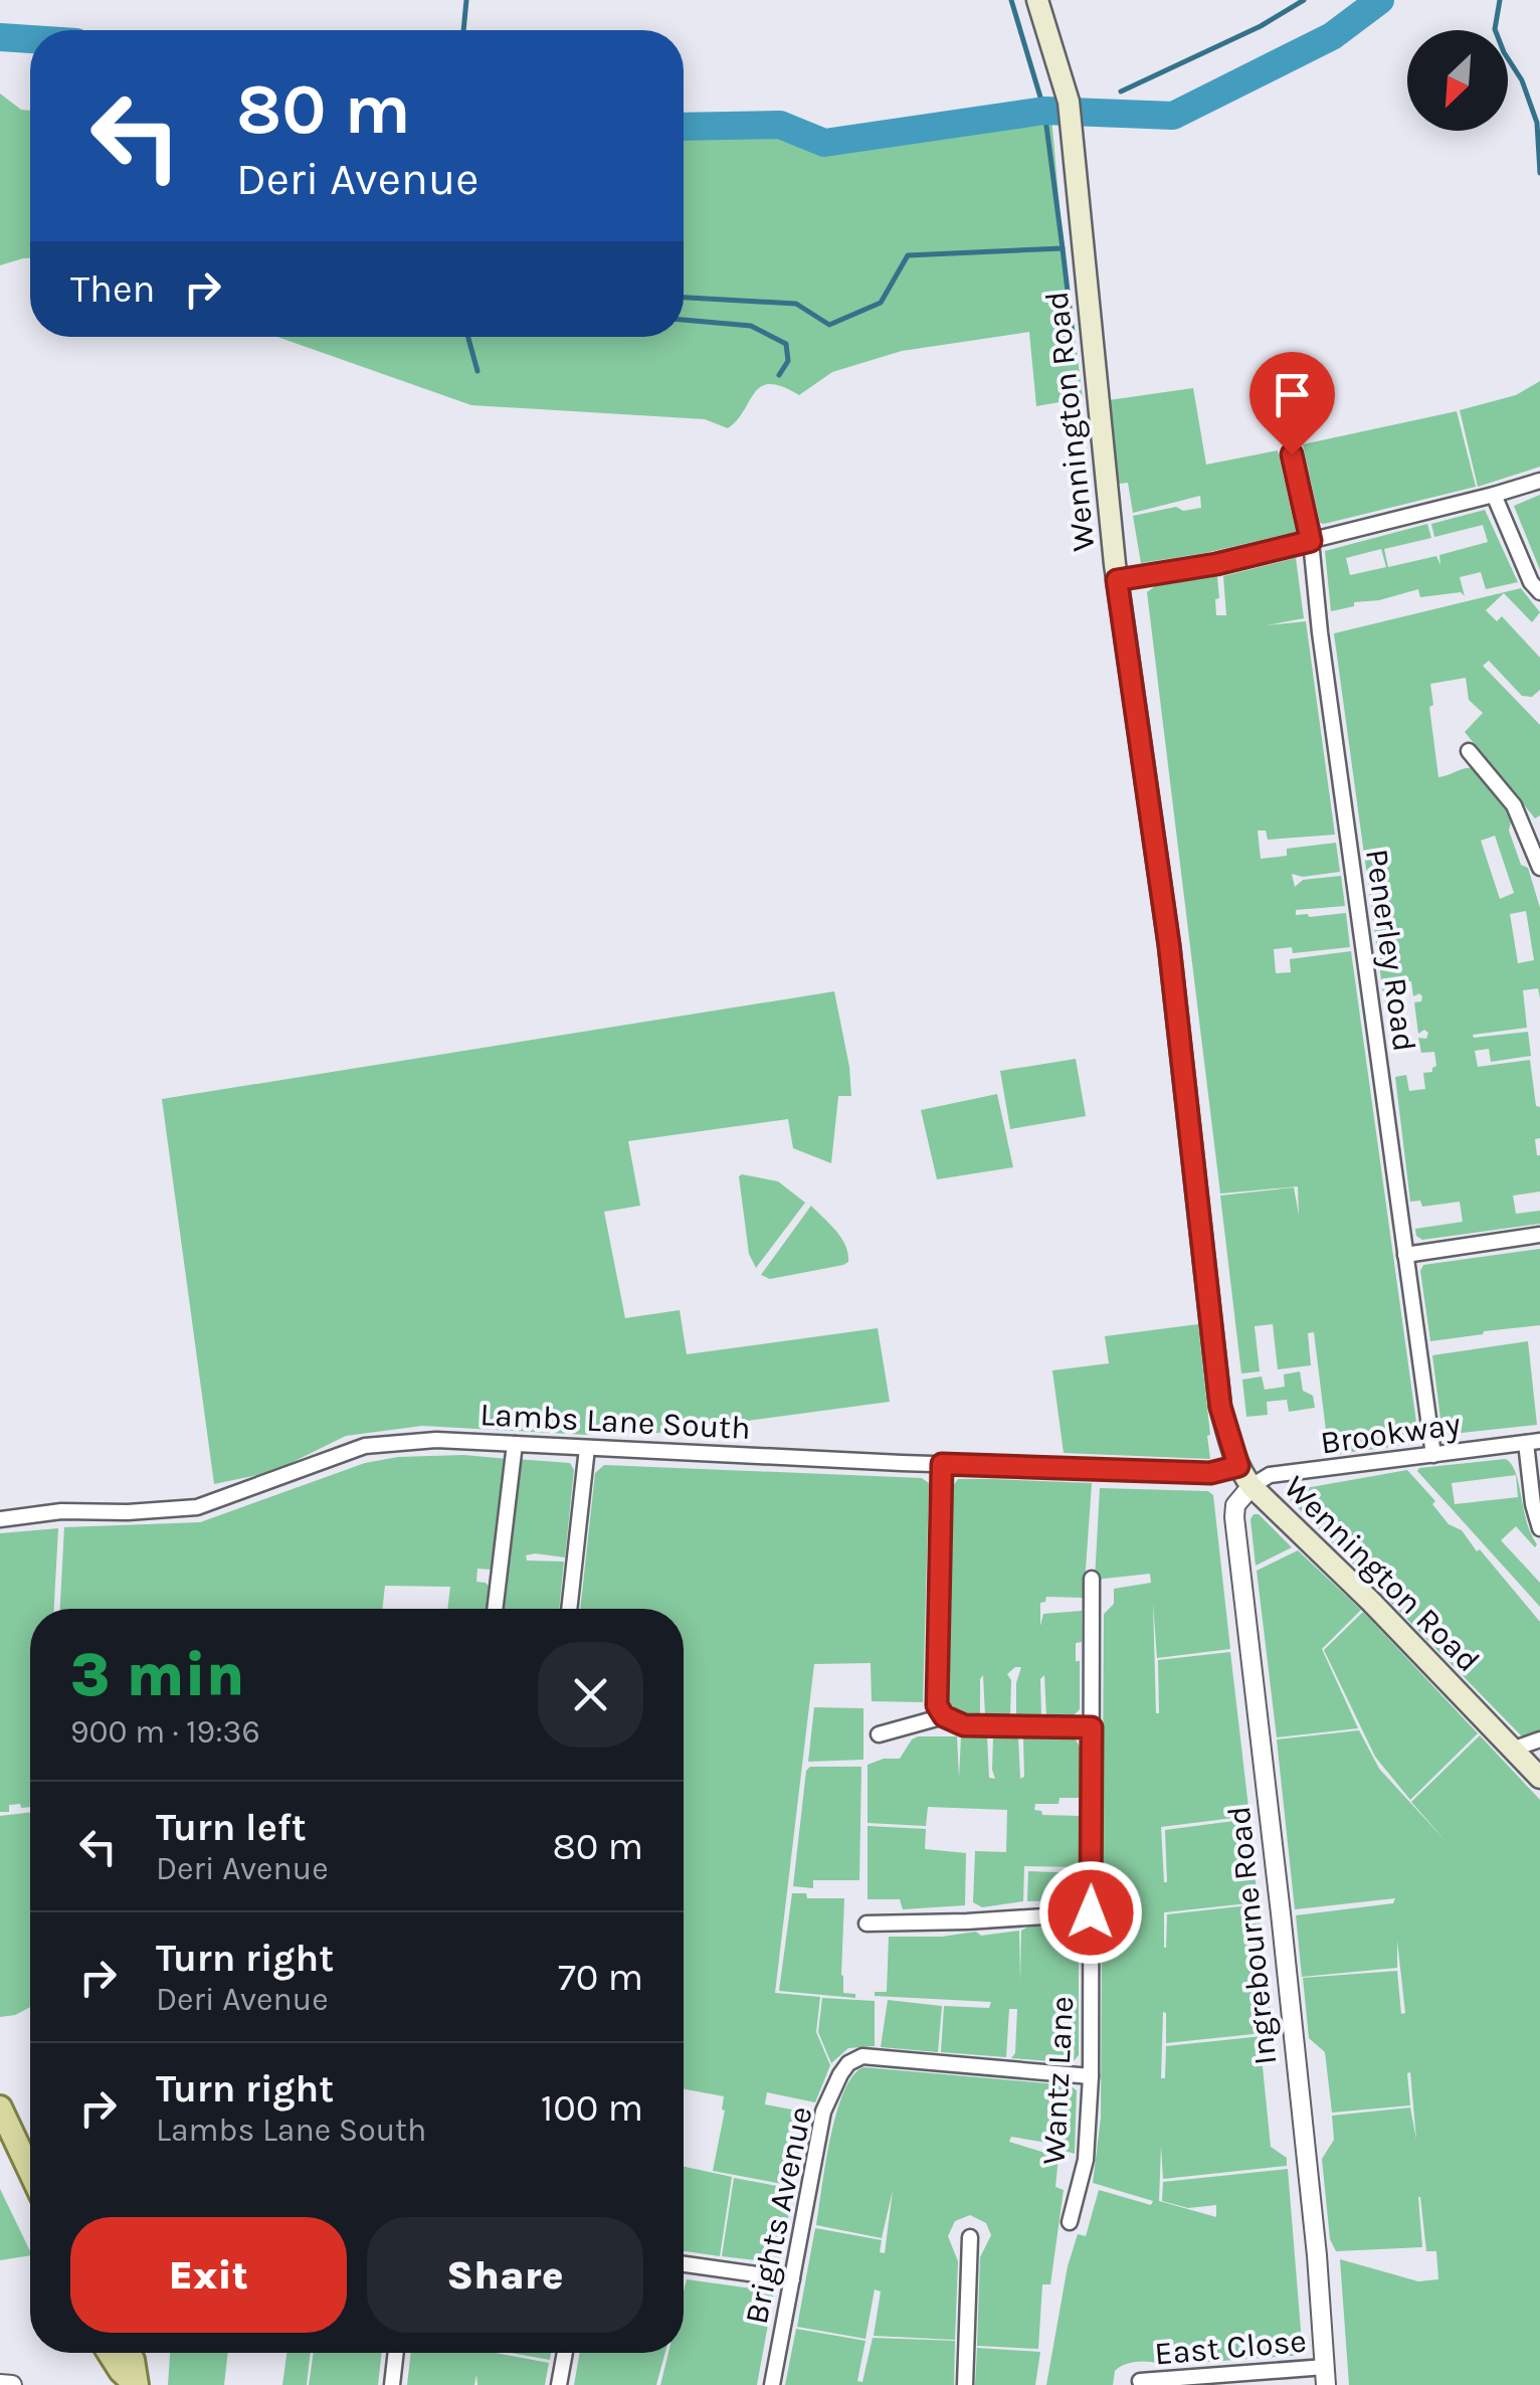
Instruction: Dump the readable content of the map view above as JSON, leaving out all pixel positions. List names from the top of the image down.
{
  "streets": {
    "main road": ["Wennington Road"],
    "street": [
      "Penerley Road",
      "Lambs Lane South",
      "Brookway",
      "Ingrebourne Road",
      "Wantz Lane",
      "Brights Avenue",
      "East Close"
    ]
  },
  "crossings": [
    ["Wennington Road", "Lambs Lane South"],
    ["Wennington Road", "Brookway"],
    ["Wennington Road", "Ingrebourne Road"],
    ["Penerley Road", "Brookway"],
    ["Brookway", "Ingrebourne Road"],
    ["Ingrebourne Road", "East Close"],
    ["Wantz Lane", "Brights Avenue"]
  ],
  "north": "bottom left",
  "page": {
    "turn": ["80 m", "Deri Avenue"],
    "then": "Then",
    "heading": ["3 min", "900 m · 19:36"],
    "list": [
      {
        "name": "Turn left",
        "note": "Deri Avenue",
        "value": "80 m"
      },
      {
        "name": "Turn right",
        "note": "Deri Avenue",
        "value": "70 m"
      },
      {
        "name": "Turn right",
        "note": "Lambs Lane South",
        "value": "100 m"
      }
    ],
    "buttons": ["Exit", "Share"]
  }
}
